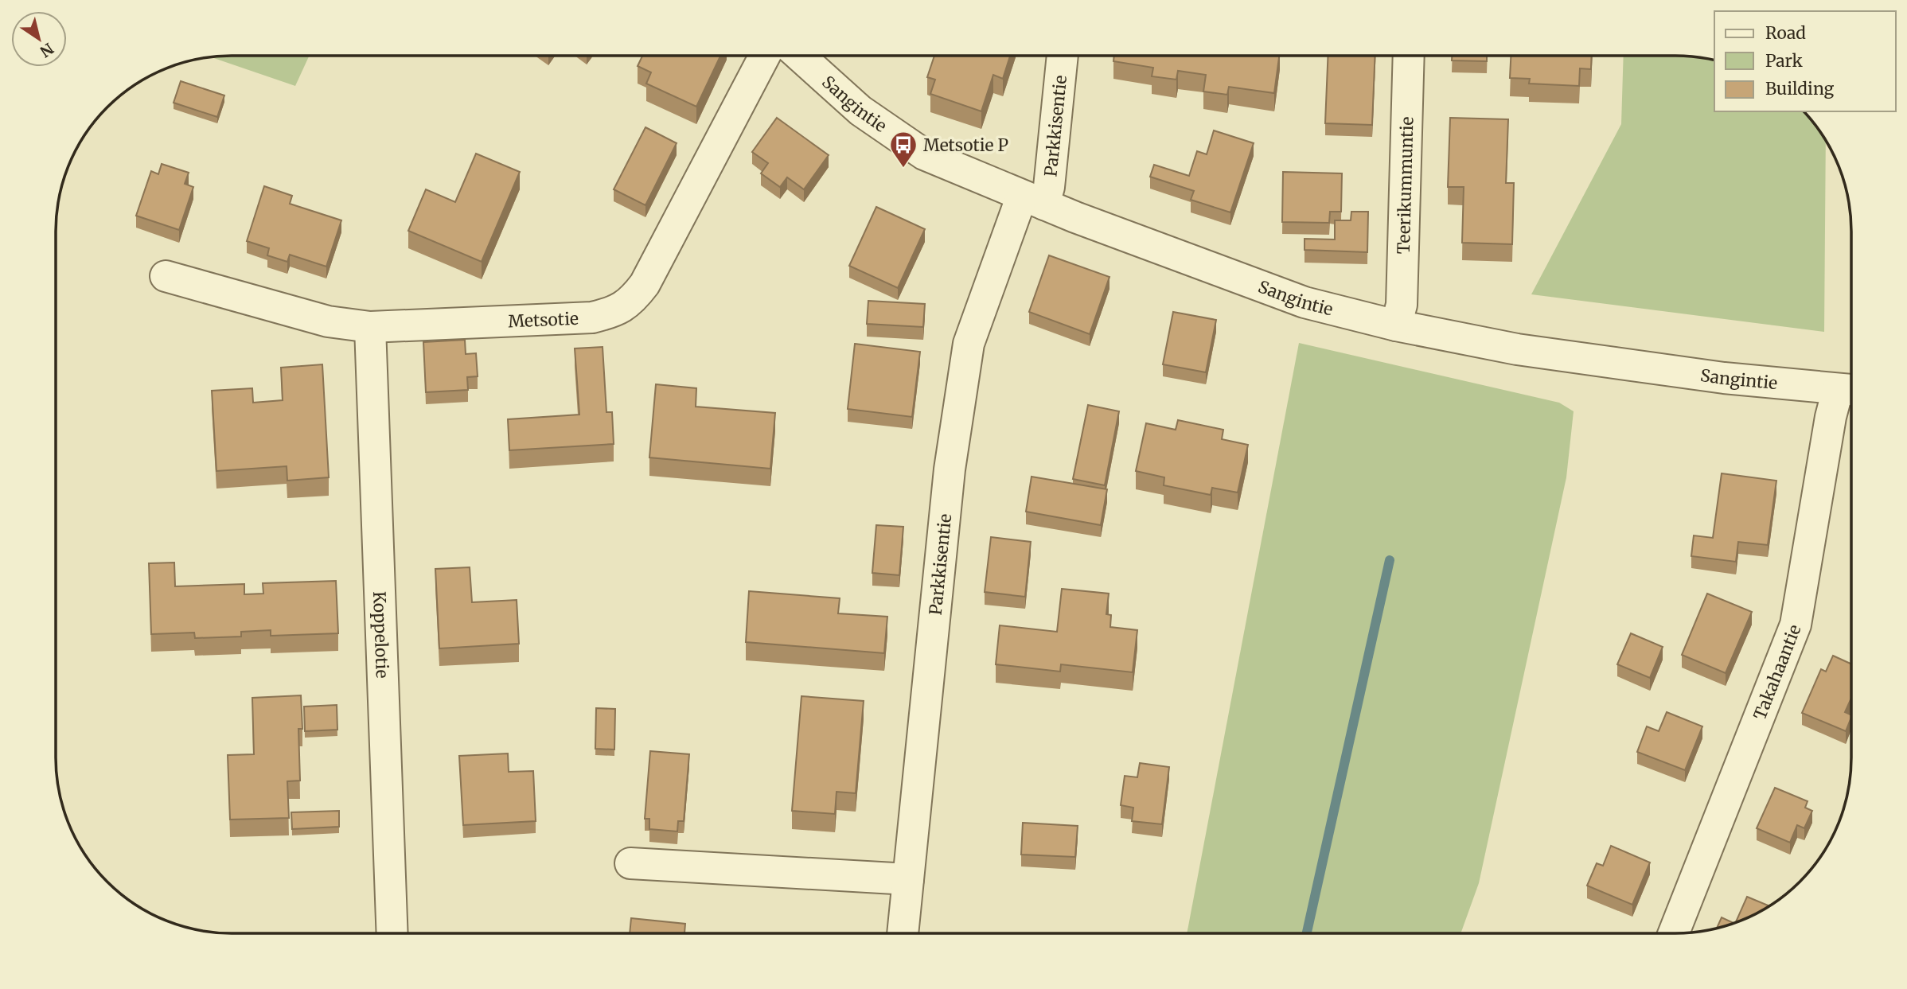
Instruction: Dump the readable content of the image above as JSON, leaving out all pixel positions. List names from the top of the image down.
{
  "streets": {
    "street": [
      "Sangintie",
      "Parkkisentie",
      "Teerikummuntie",
      "Metsotie",
      "Koppelotie",
      "Takahaantie"
    ]
  },
  "crossings": [
    ["Sangintie", "Parkkisentie"],
    ["Sangintie", "Teerikummuntie"],
    ["Sangintie", "Takahaantie"],
    ["Metsotie", "Koppelotie"]
  ],
  "places": {
    "bus stop": ["Metsotie P"]
  },
  "legend": ["Road", "Park", "Building"],
  "north": "bottom right"
}
